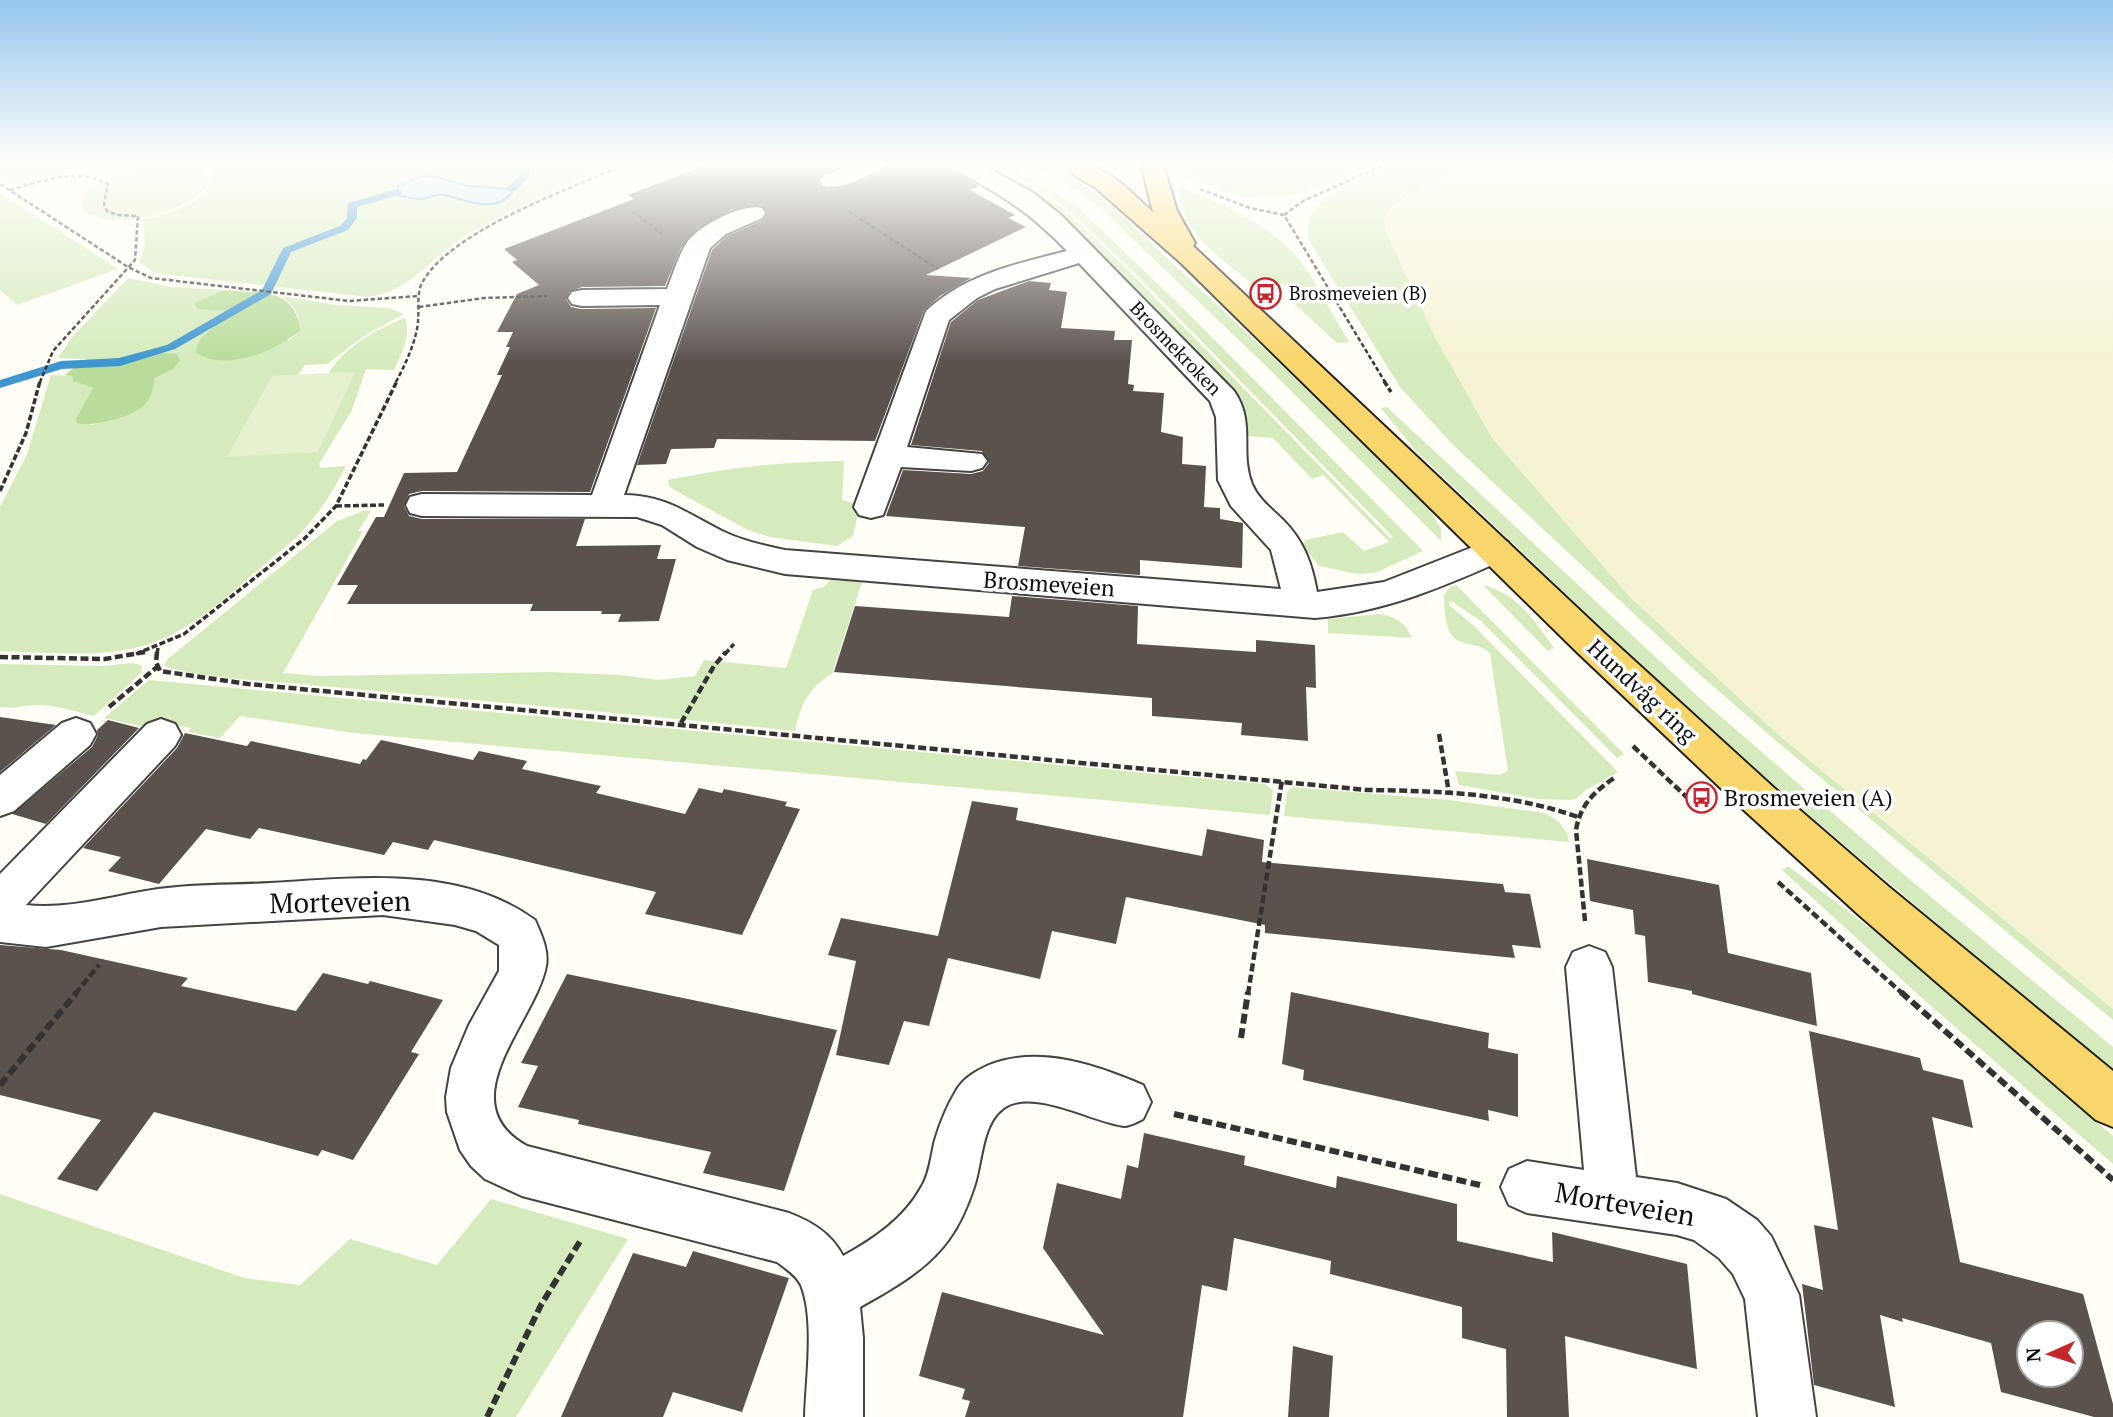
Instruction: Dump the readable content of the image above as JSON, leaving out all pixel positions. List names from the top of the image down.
{
  "streets": {
    "main road": ["Hundvåg ring"],
    "street": ["Brosmekroken", "Brosmeveien", "Morteveien"]
  },
  "crossings": [
    ["Brosmekroken", "Brosmeveien"],
    ["Brosmeveien", "Hundvåg ring"]
  ],
  "places": {
    "bus stop": ["Brosmeveien (B)", "Brosmeveien (A)"]
  },
  "north": "left"
}
